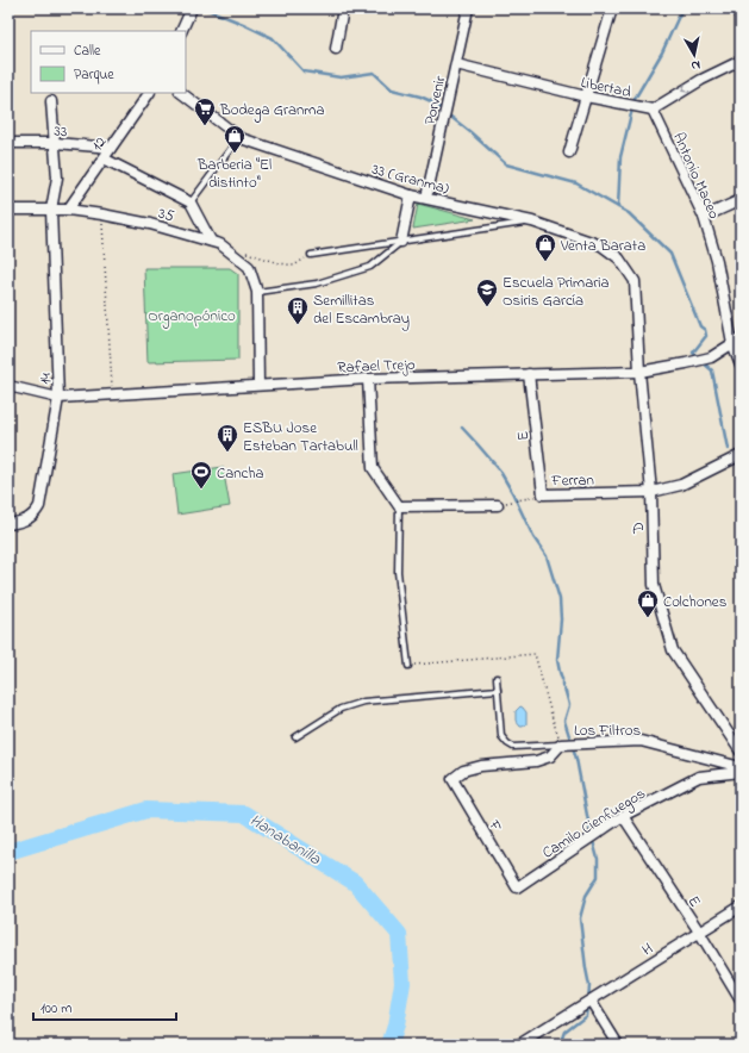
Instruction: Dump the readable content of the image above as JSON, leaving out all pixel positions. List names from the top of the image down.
{
  "streets": {
    "street": [
      "Libertad",
      "Porvenir",
      "33",
      "12",
      "Antonio Maceo",
      "33 (Granma)",
      "35",
      "Rafael Trejo",
      "14",
      "E",
      "Ferran",
      "D",
      "Los Filtros",
      "Camilo Cienfuegos",
      "F",
      "H"
    ]
  },
  "crossings": [
    ["Libertad", "Porvenir"],
    ["Libertad", "Antonio Maceo"],
    ["Porvenir", "33 (Granma)"],
    ["33", "12"],
    ["33", "14"],
    ["12", "35"],
    ["Antonio Maceo", "Rafael Trejo"],
    ["33 (Granma)", "D"],
    ["35", "14"],
    ["Rafael Trejo", "14"],
    ["Rafael Trejo", "E"],
    ["Rafael Trejo", "D"],
    ["E", "Ferran"],
    ["E", "Camilo Cienfuegos"],
    ["E", "H"],
    ["Ferran", "D"],
    ["Los Filtros", "F"],
    ["Camilo Cienfuegos", "F"]
  ],
  "water": ["Hanabanilla"],
  "parks": ["Organopónico"],
  "places": {
    "supermarket": ["Bodega Granma"],
    "shop": ["Barberia \"El distinto\"", "Venta Barata", "Colchones"],
    "school or university": ["Escuela Primaria Osiris García"],
    "building": ["Semillitas del Escambray", "ESBU Jose Esteban Tartabull"],
    "sports": ["Cancha"]
  },
  "legend": ["Calle", "Parque"],
  "scale_bar": "100 m",
  "north": "bottom"
}
